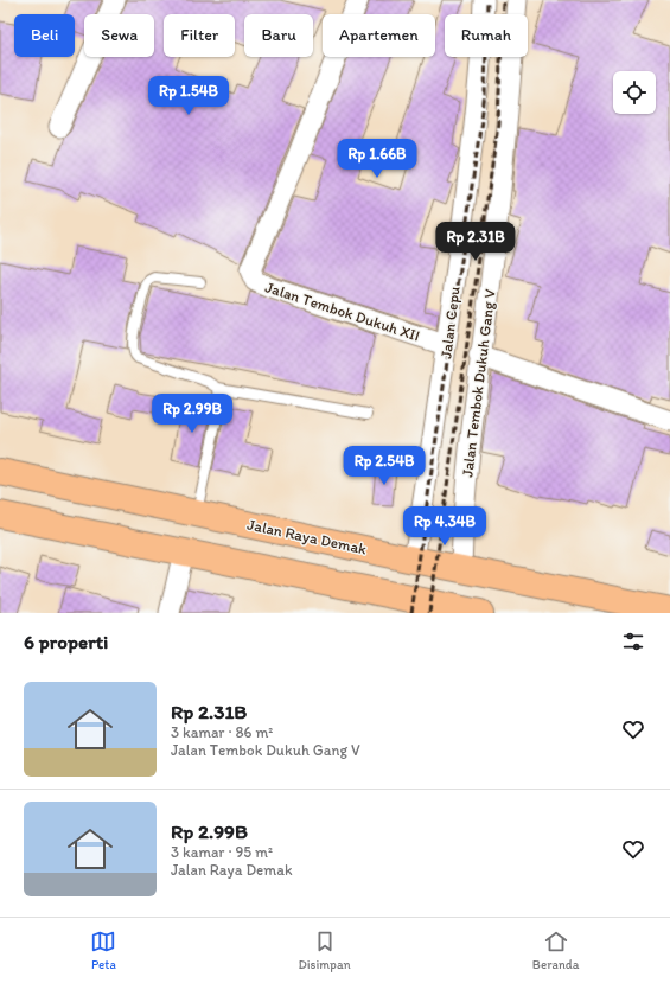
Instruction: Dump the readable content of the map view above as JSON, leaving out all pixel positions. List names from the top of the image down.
{
  "streets": {
    "highway": ["Jalan Raya Demak"],
    "street": ["Jalan Tembok Dukuh XII", "Jalan Cepu", "Jalan Tembok Dukuh Gang V"]
  },
  "crossings": [
    ["Jalan Tembok Dukuh XII", "Jalan Cepu"],
    ["Jalan Cepu", "Jalan Raya Demak"],
    ["Jalan Tembok Dukuh Gang V", "Jalan Raya Demak"]
  ],
  "page": {
    "chip": [
      "Beli",
      "Sewa",
      "Filter",
      "Baru",
      "Apartemen",
      "Rumah"
    ],
    "price": [
      "Rp 1.54B",
      "Rp 1.66B",
      "Rp 2.31B",
      "Rp 2.99B",
      "Rp 2.54B",
      "Rp 4.34B"
    ],
    "heading": "6 properti",
    "list": [
      {
        "name": "Rp 2.31B",
        "note": "3 kamar · 86 m² · Jalan Tembok Dukuh Gang V"
      },
      {
        "name": "Rp 2.99B",
        "note": "3 kamar · 95 m² · Jalan Raya Demak"
      }
    ],
    "tabs": ["Peta", "Disimpan", "Beranda"]
  }
}
